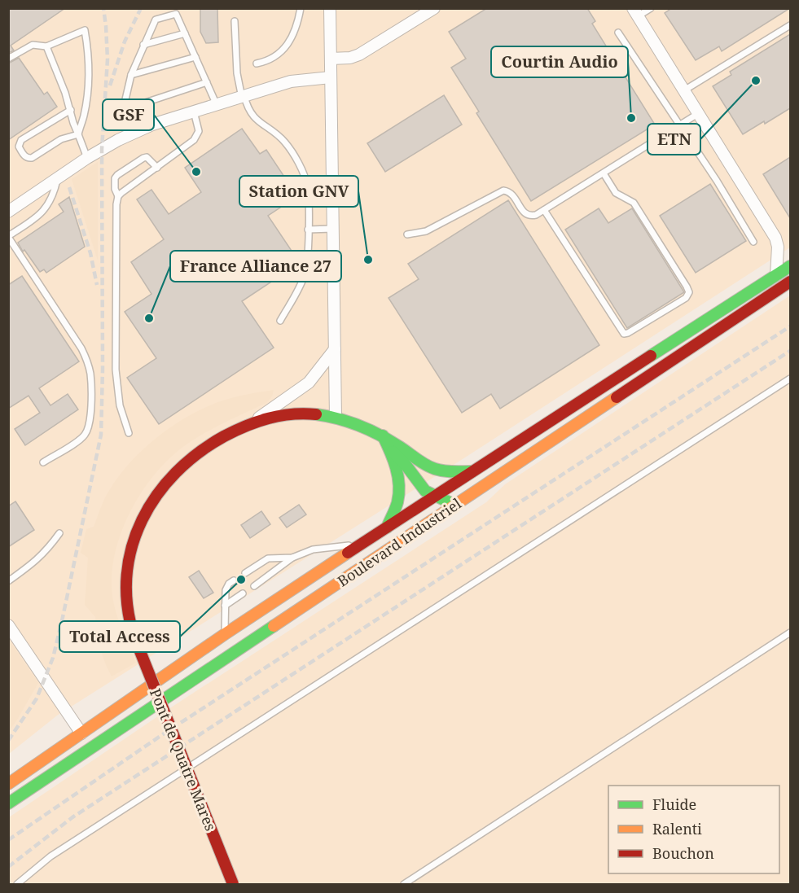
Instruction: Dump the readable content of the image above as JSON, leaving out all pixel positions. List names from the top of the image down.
{
  "streets": {
    "main road": ["Boulevard Industriel", "Pont de Quatre Mares"]
  },
  "places": [
    "ETN",
    "Courtin Audio",
    "GSF",
    "Station GNV",
    "France Alliance 27",
    "Total Access"
  ],
  "legend": ["Fluide", "Ralenti", "Bouchon"]
}
